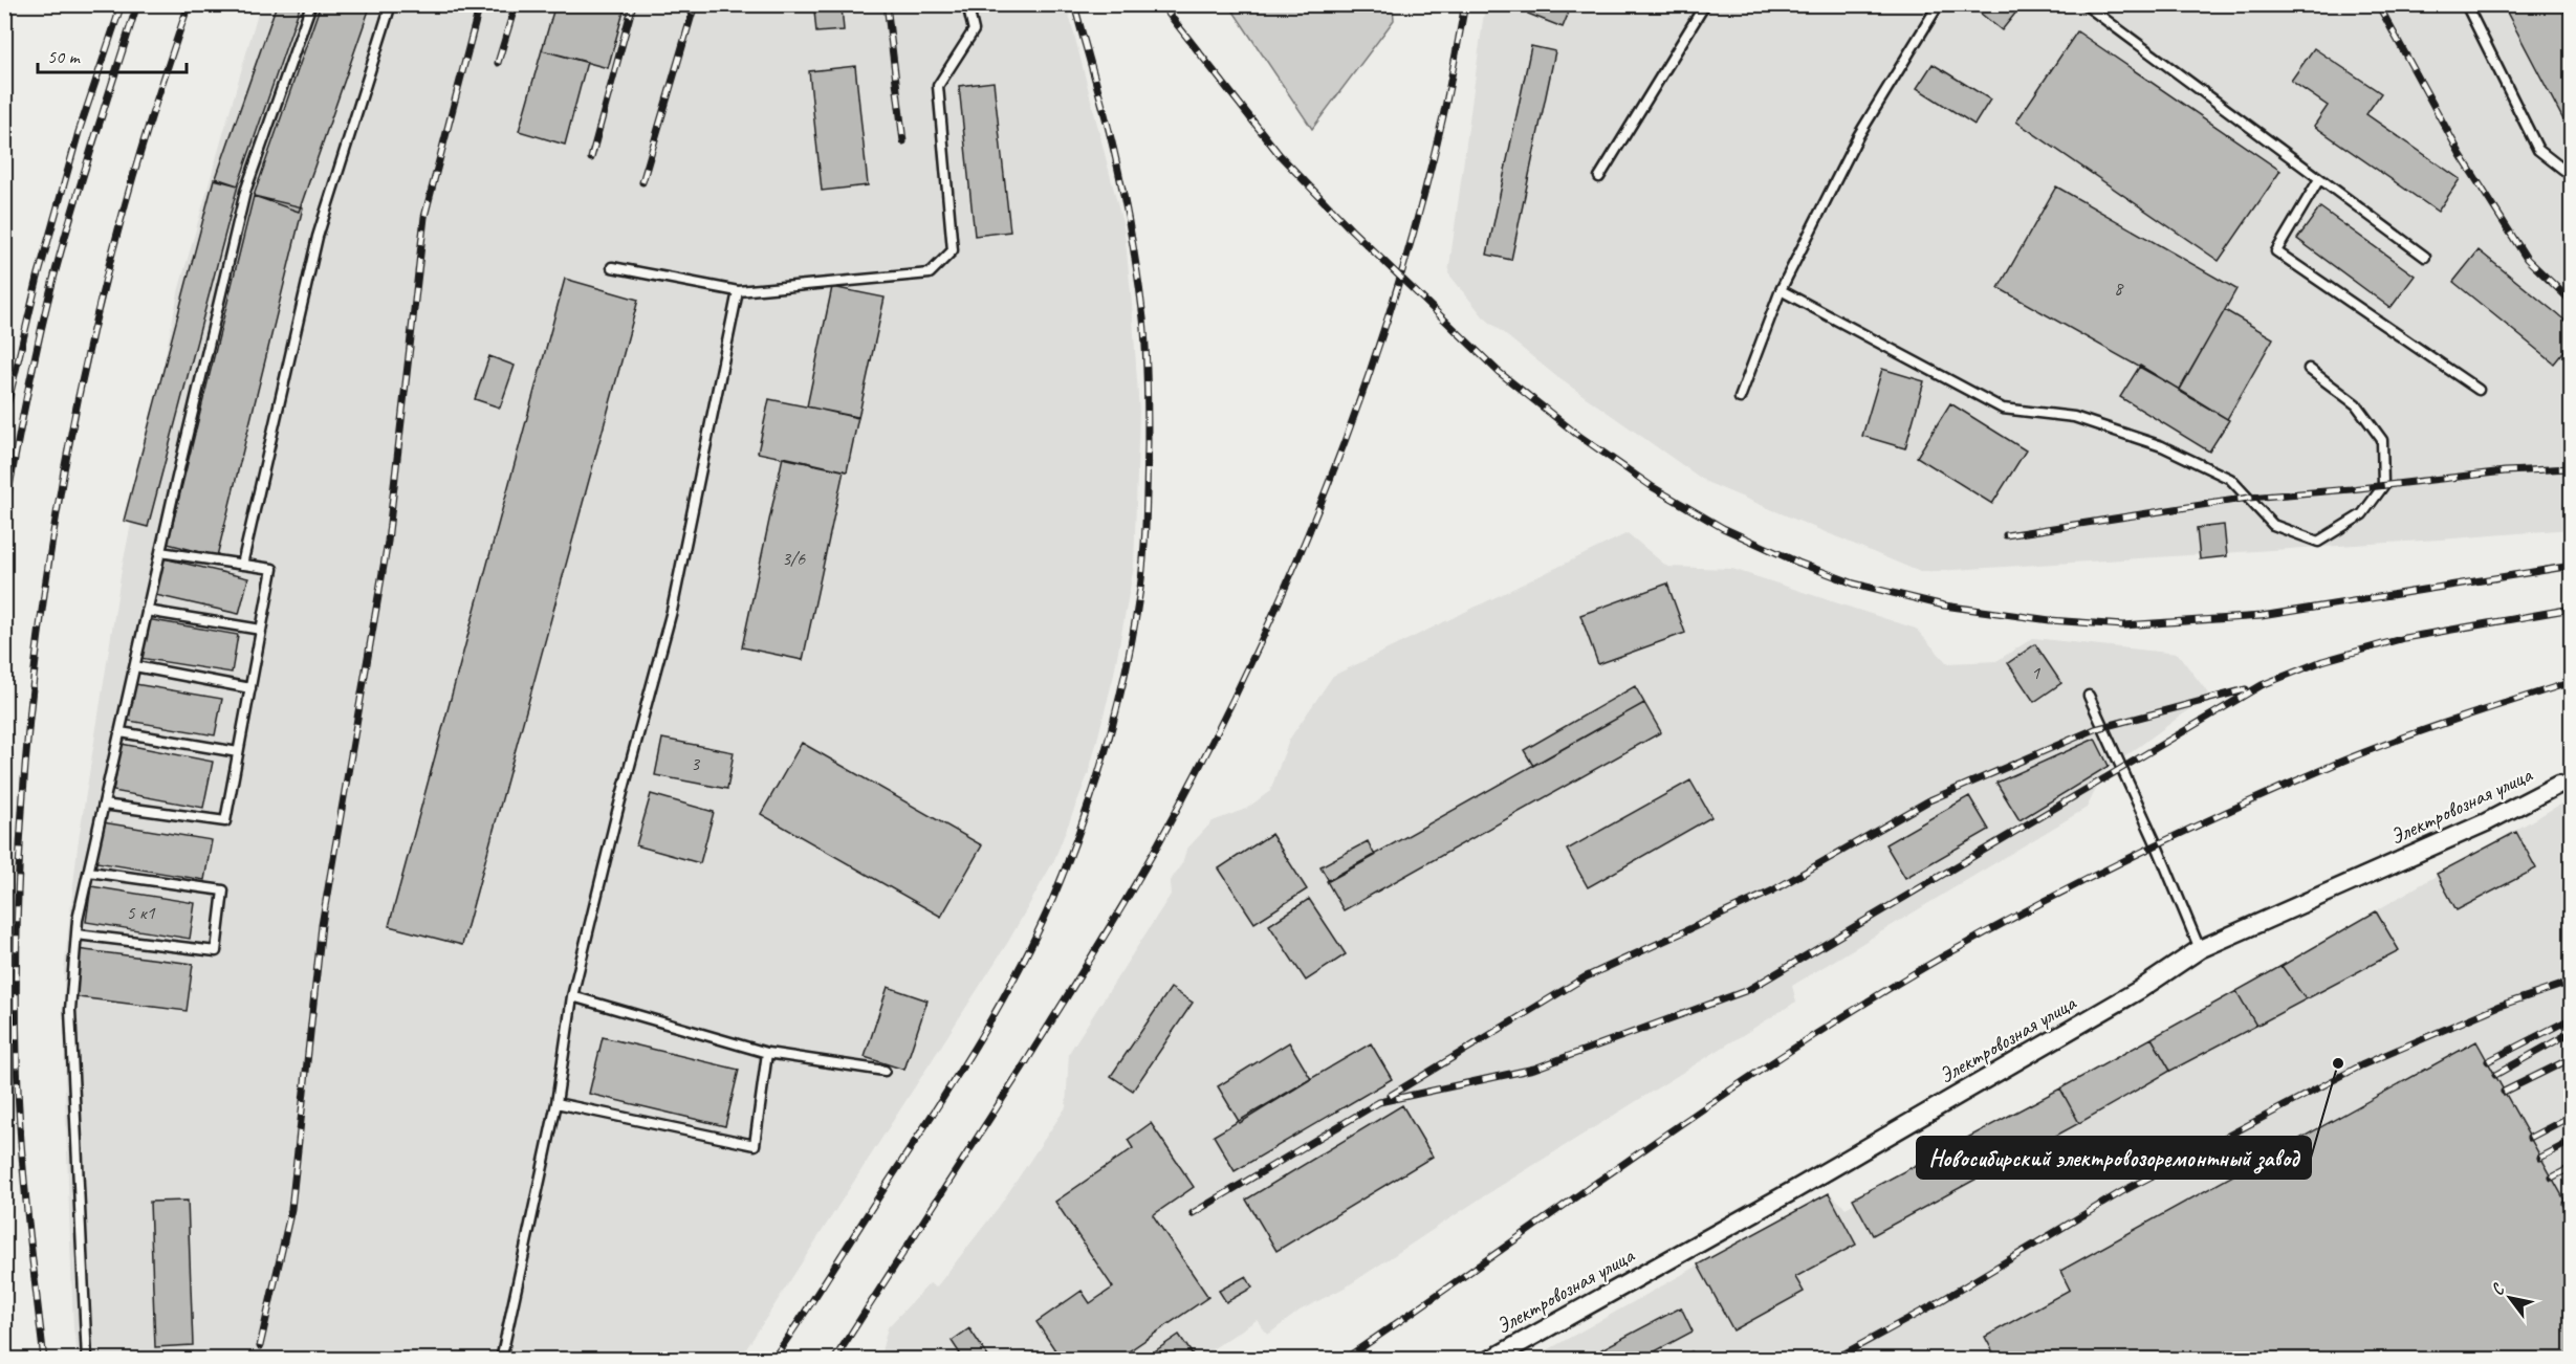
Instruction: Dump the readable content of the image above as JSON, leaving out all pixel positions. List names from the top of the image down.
{
  "streets": {
    "street": ["Электровозная улица"]
  },
  "places": ["Новосибирский электровозоремонтный завод"],
  "house_numbers": [
    "8",
    "3/6",
    "1",
    "3",
    "5 к1"
  ],
  "scale_bar": "50 m",
  "north": "top left"
}
